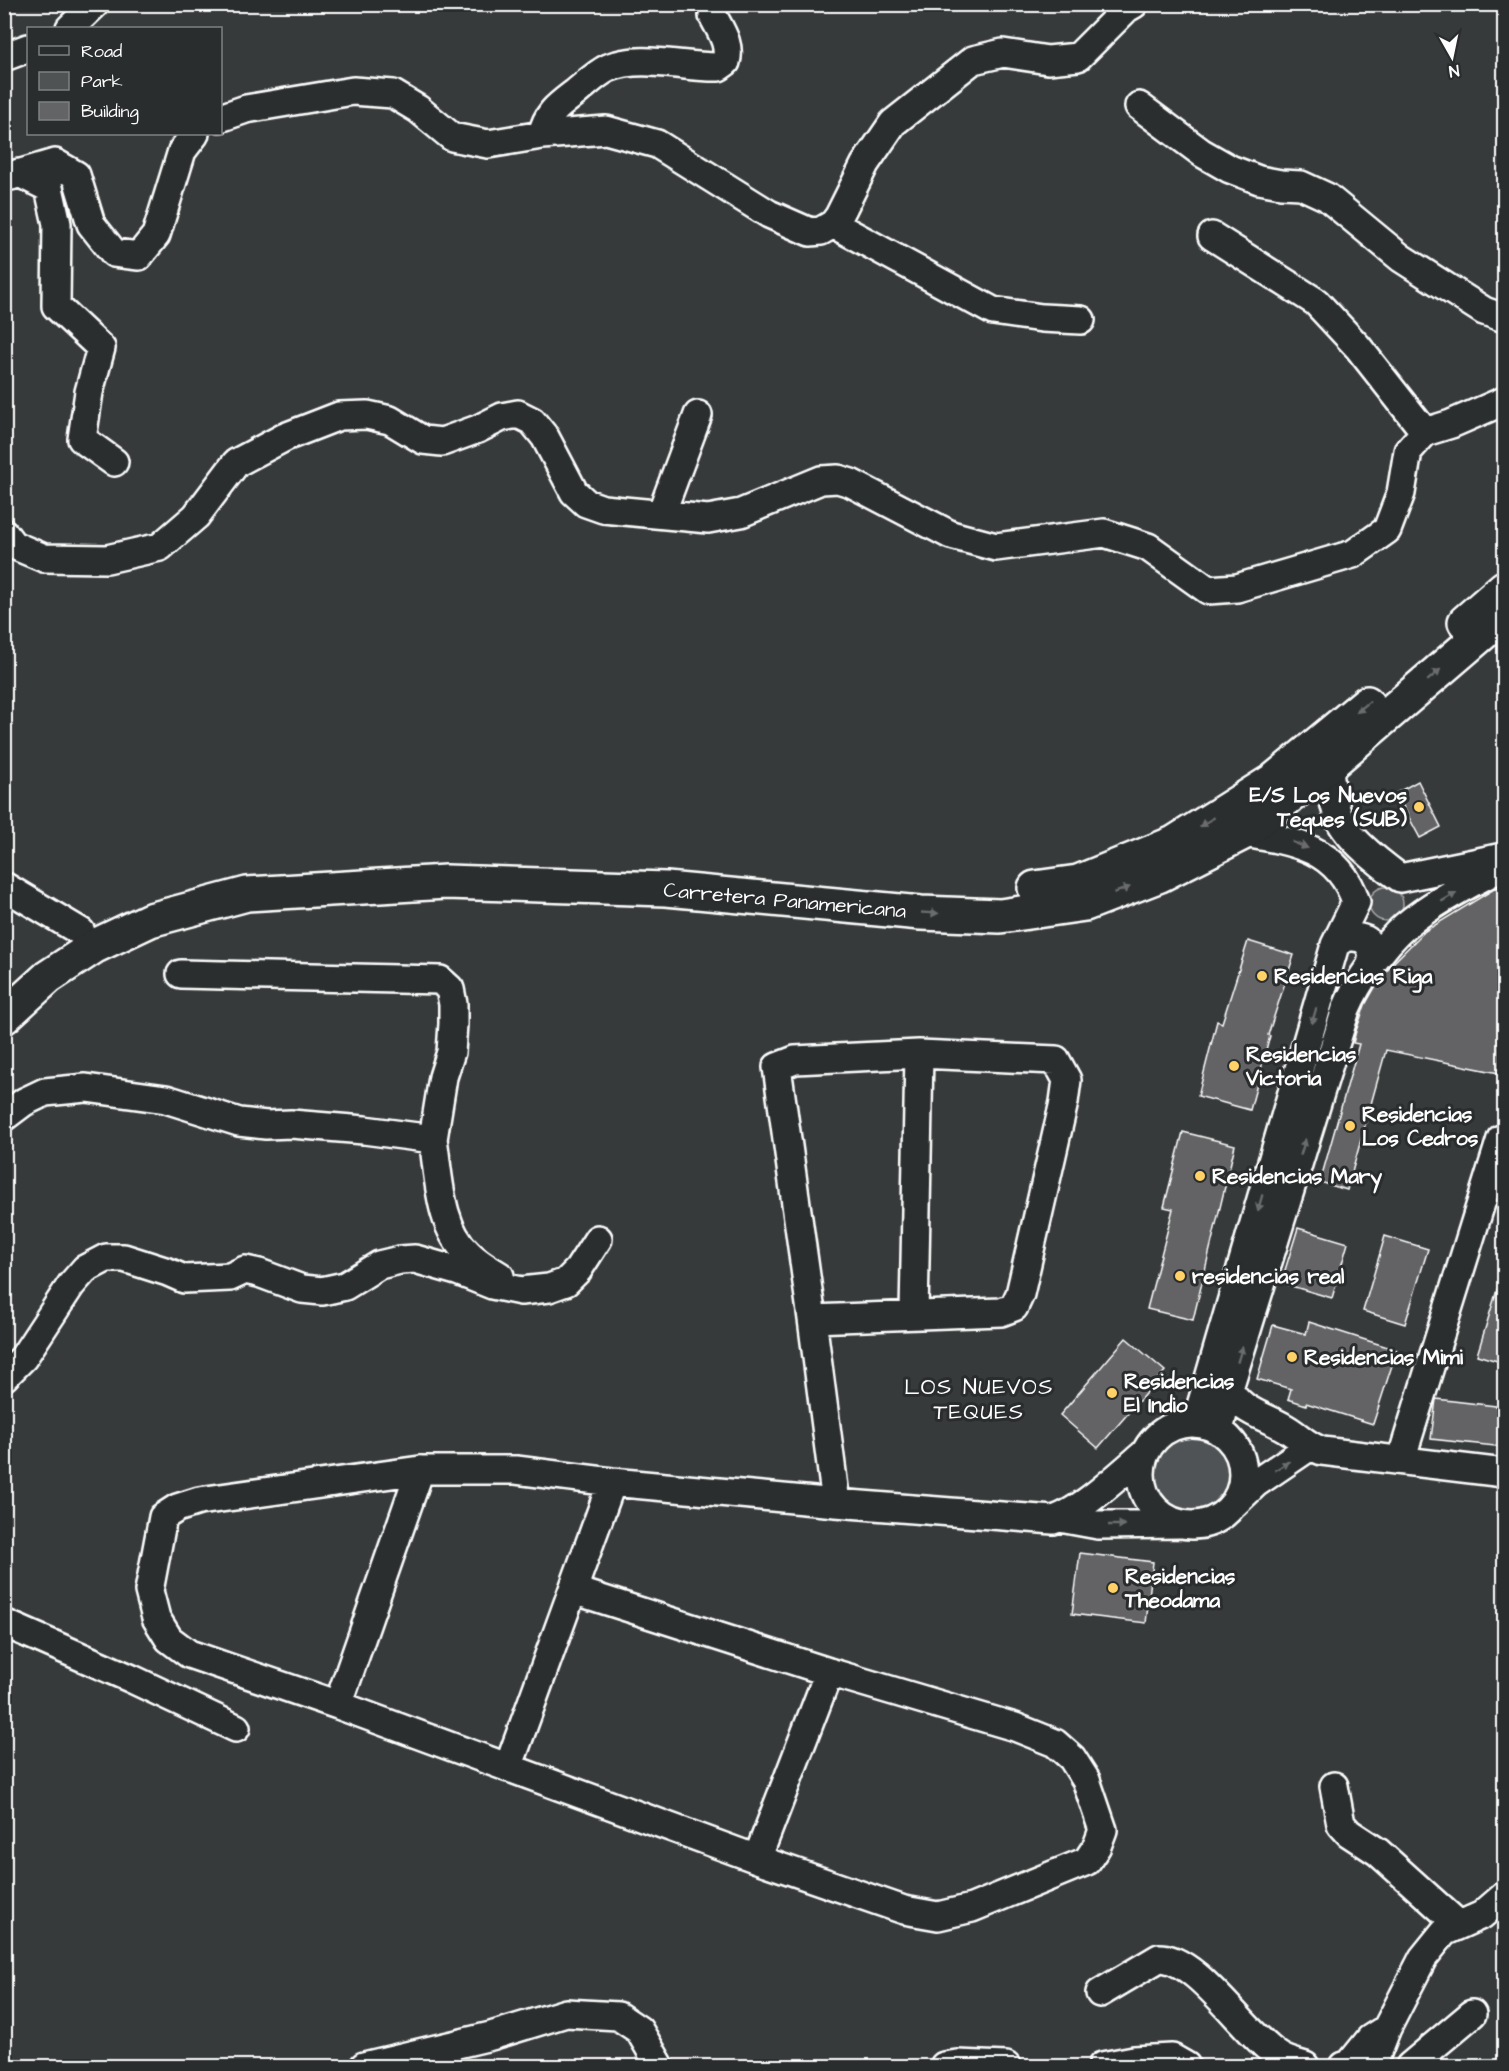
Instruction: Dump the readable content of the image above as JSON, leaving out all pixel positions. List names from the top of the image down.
{
  "streets": {
    "main road": ["Carretera Panamericana"]
  },
  "districts": ["LOS NUEVOS TEQUES"],
  "places": [
    "E/S Los Nuevos Teques (SUB)",
    "Residencias Riga",
    "Residencias Victoria",
    "Residencias Los Cedros",
    "Residencias Mary",
    "residencias real",
    "Residencias Mimi",
    "Residencias El Indio",
    "Residencias Theodama"
  ],
  "legend": ["Road", "Park", "Building"],
  "north": "bottom"
}
